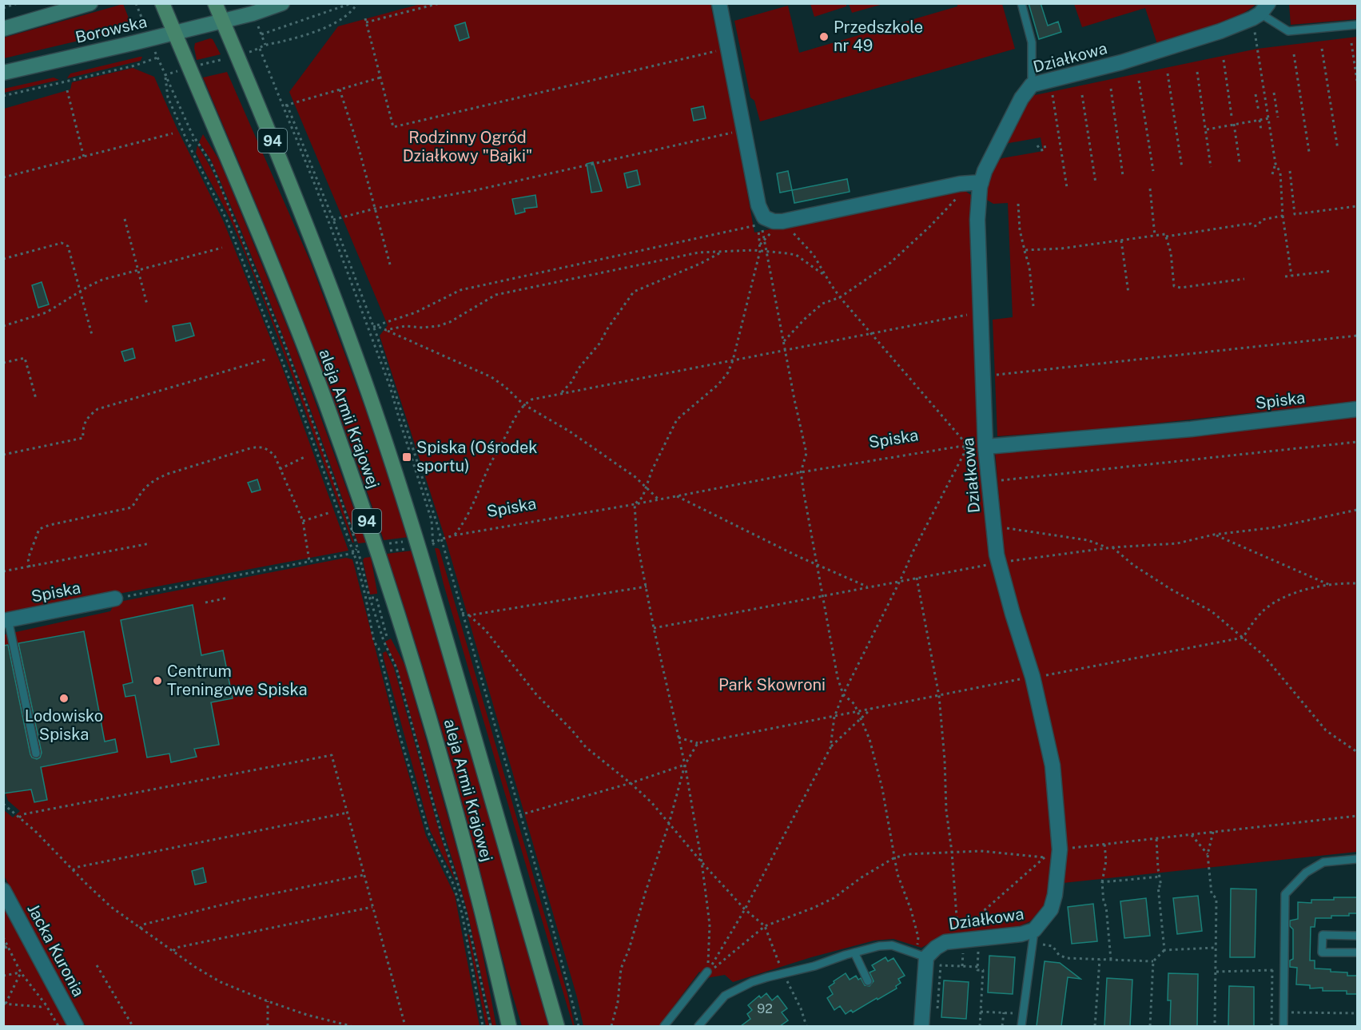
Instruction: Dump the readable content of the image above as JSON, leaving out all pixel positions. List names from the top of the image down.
{
  "streets": {
    "main road": ["94", "aleja Armii Krajowej"],
    "street": [
      "Borowska",
      "Działkowa",
      "Spiska",
      "Jacka Kuronia"
    ]
  },
  "crossings": [
    ["Borowska", "aleja Armii Krajowej"],
    ["Działkowa", "Spiska"]
  ],
  "parks": ["Rodzinny Ogród Działkowy \"Bajki\"", "Park Skowroni"],
  "places": {
    "other": ["Przedszkole nr 49", "Centrum Treningowe Spiska", "Lodowisko Spiska"],
    "transit": ["Spiska (Ośrodek sportu)"]
  },
  "house_numbers": ["92"]
}
